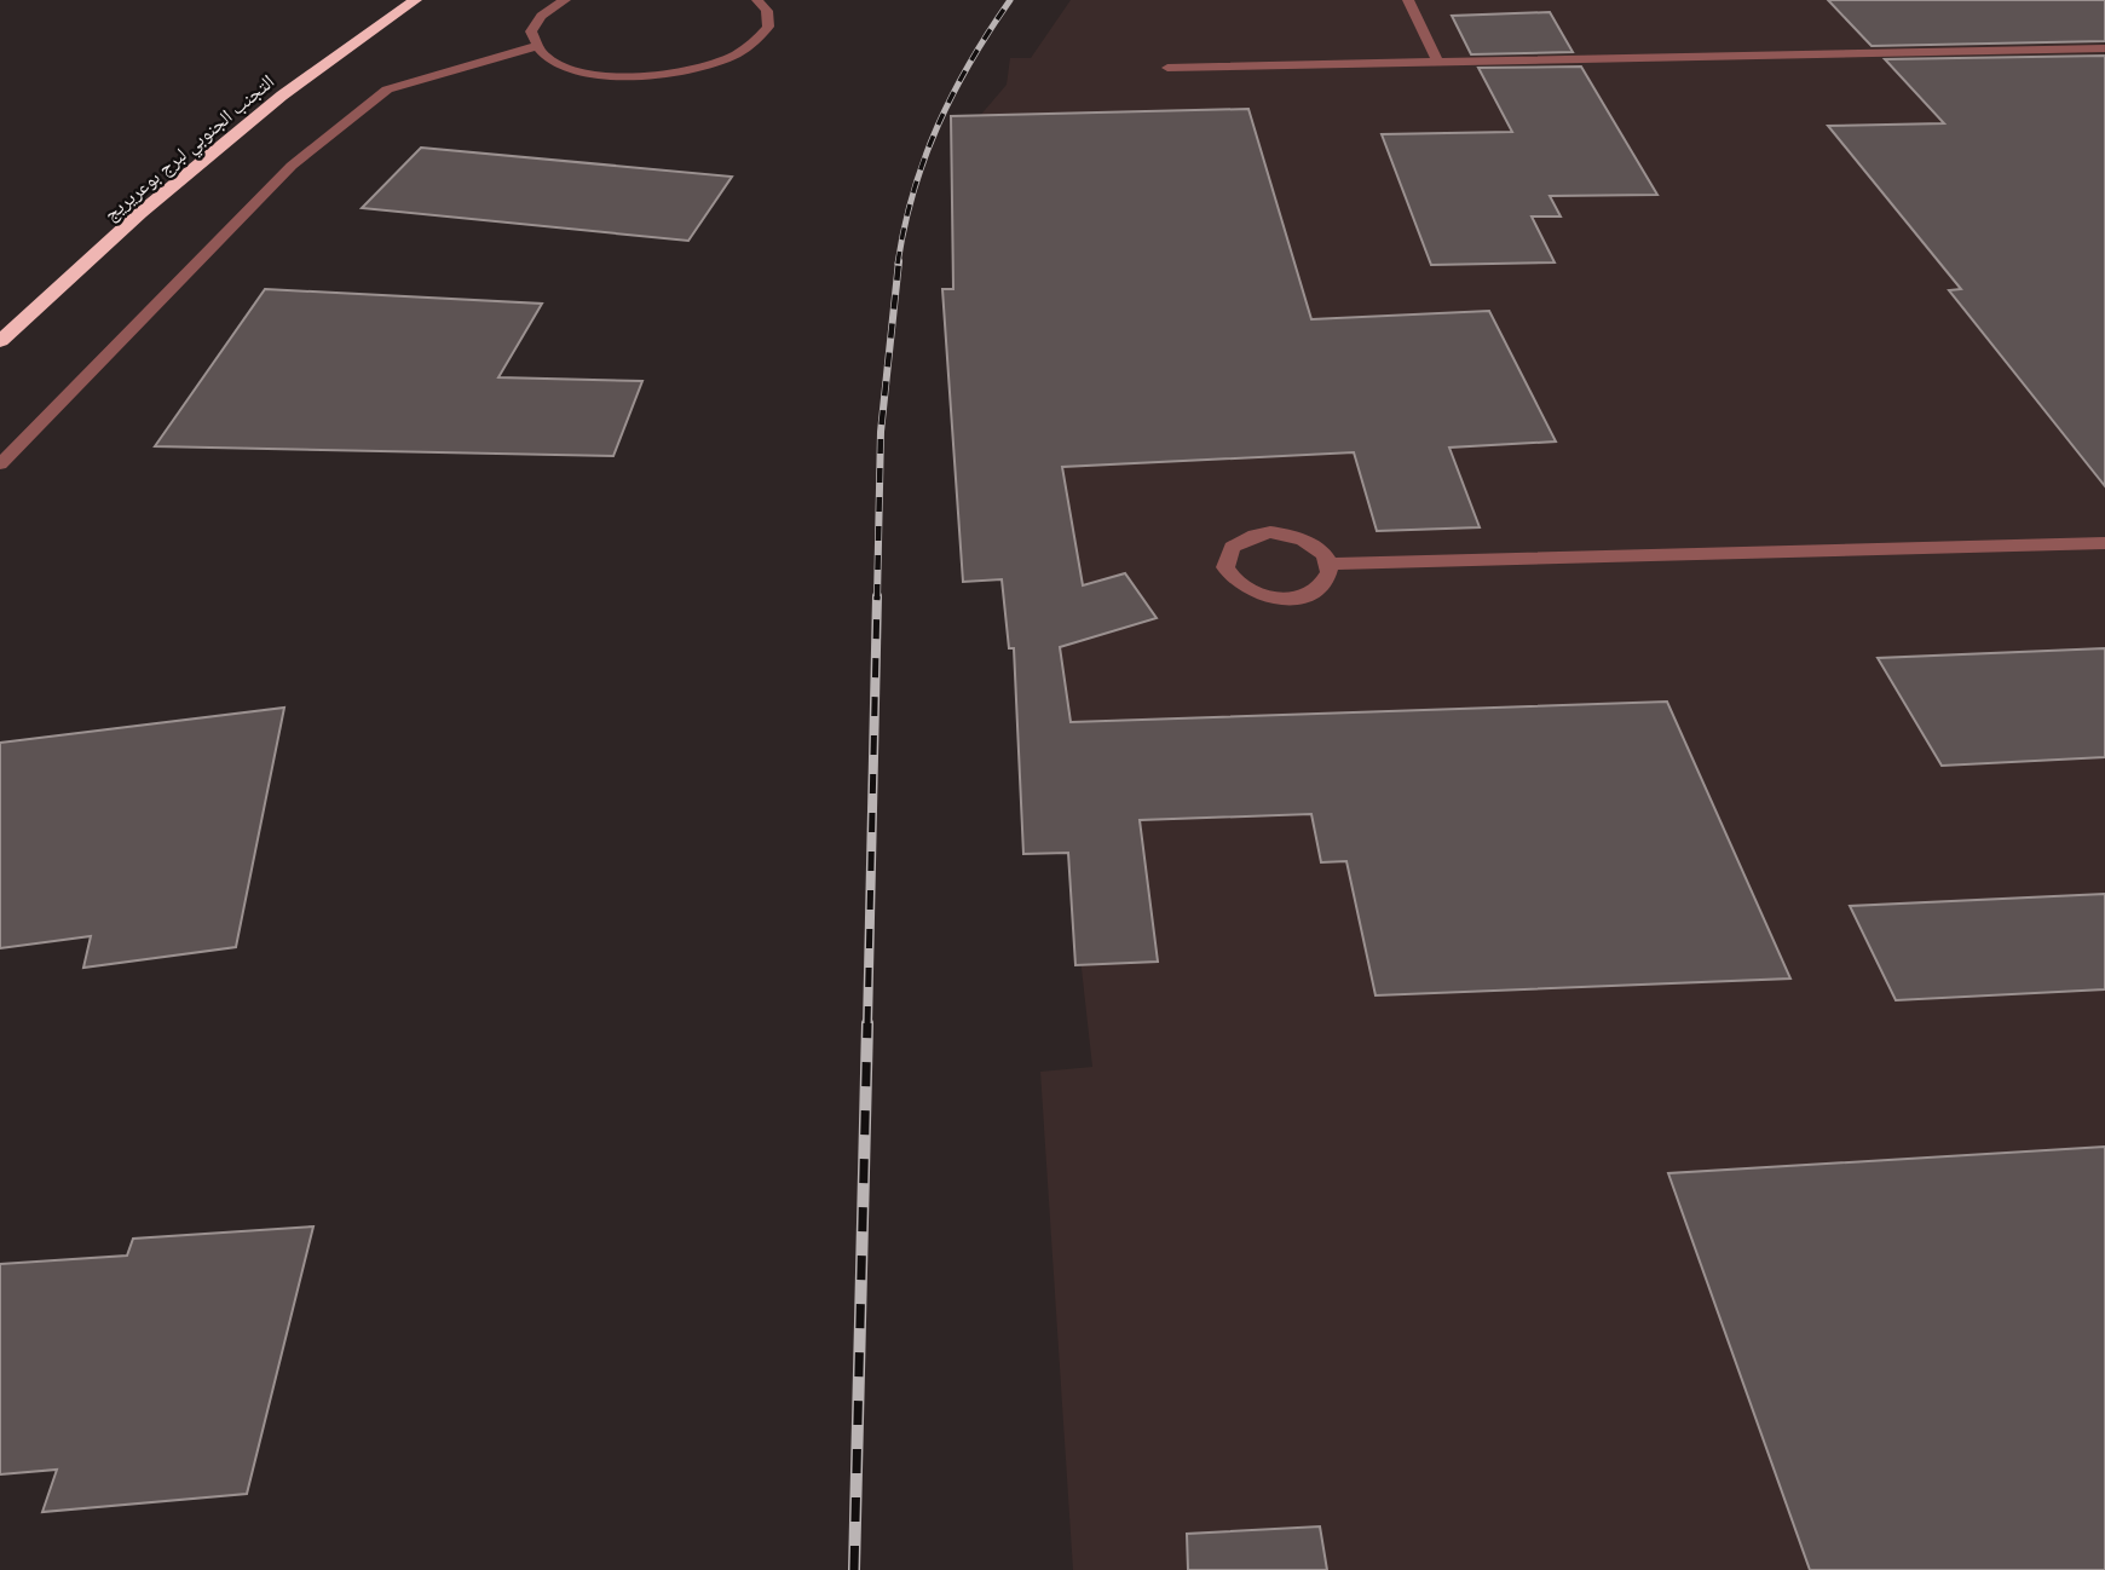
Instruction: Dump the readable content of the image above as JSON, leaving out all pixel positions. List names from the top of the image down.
{
  "streets": {
    "highway": ["التجنب الجنوبي لبرج بوعريريج"]
  }
}
